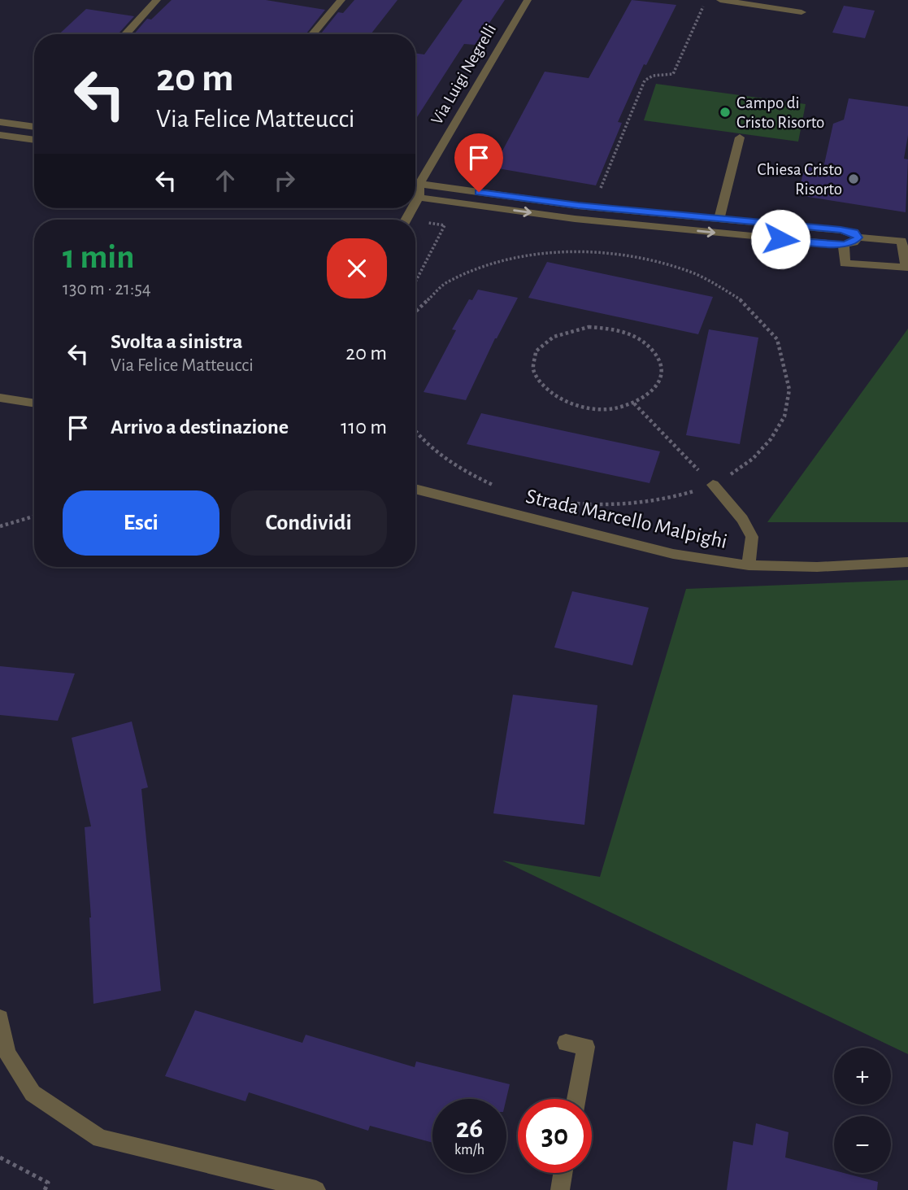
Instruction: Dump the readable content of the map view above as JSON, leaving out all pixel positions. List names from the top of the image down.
{
  "streets": {
    "street": ["Via Luigi Negrelli", "Strada Marcello Malpighi"]
  },
  "places": ["Campo di Cristo Risorto", "Chiesa Cristo Risorto"],
  "page": {
    "turn": ["20 m", "Via Felice Matteucci"],
    "heading": ["1 min", "130 m · 21:54"],
    "list": [
      {
        "name": "Svolta a sinistra",
        "note": "Via Felice Matteucci",
        "value": "20 m"
      },
      {
        "name": "Arrivo a destinazione",
        "value": "110 m"
      }
    ],
    "buttons": ["Esci", "Condividi"],
    "map_buttons": ["+", "−"],
    "speed": "26 km/h",
    "limit": "30"
  }
}
